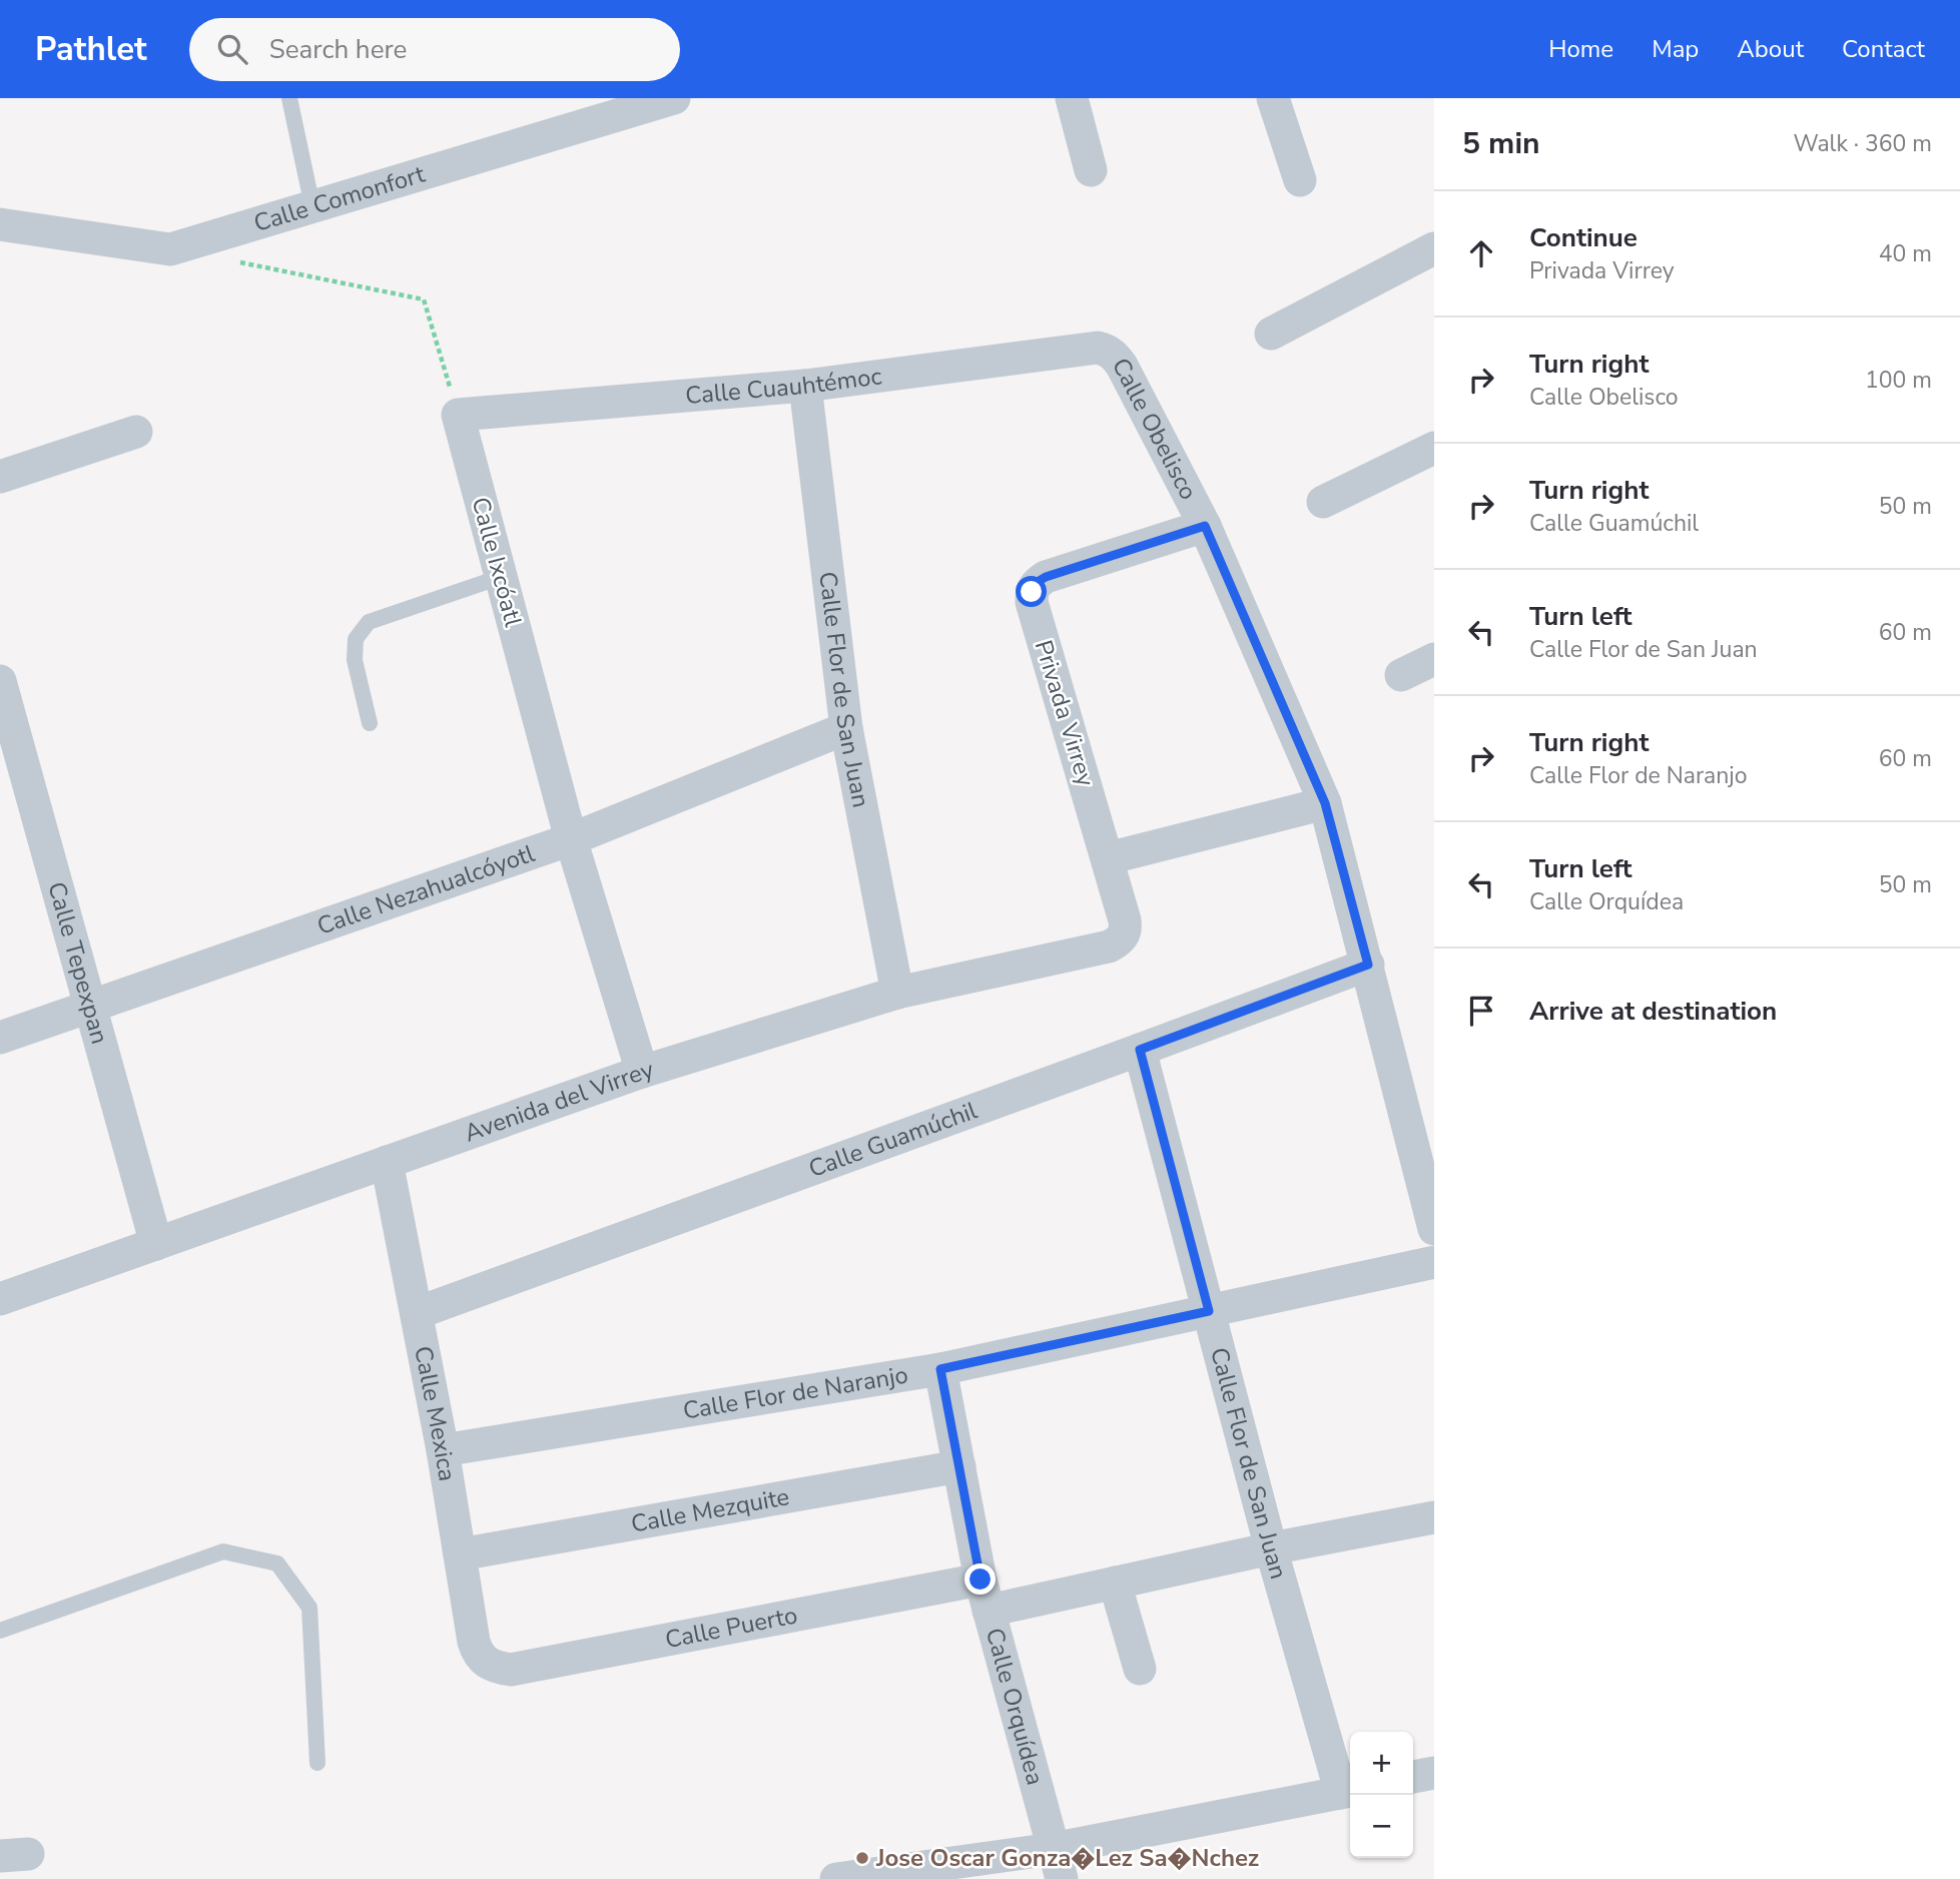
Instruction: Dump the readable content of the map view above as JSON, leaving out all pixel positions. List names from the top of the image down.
{
  "streets": {
    "street": [
      "Calle Comonfort",
      "Calle Cuauhtémoc",
      "Calle Obelisco",
      "Calle Ixcóatl",
      "Calle Flor de San Juan",
      "Privada Virrey",
      "Calle Nezahualcóyotl",
      "Calle Tepexpan",
      "Avenida del Virrey",
      "Calle Guamúchil",
      "Calle Flor de Naranjo",
      "Calle Mexica",
      "Calle Mezquite",
      "Calle Puerto",
      "Calle Orquídea"
    ]
  },
  "crossings": [
    ["Calle Cuauhtémoc", "Calle Obelisco"],
    ["Calle Cuauhtémoc", "Calle Ixcóatl"],
    ["Calle Cuauhtémoc", "Calle Flor de San Juan"],
    ["Calle Obelisco", "Privada Virrey"],
    ["Calle Obelisco", "Calle Guamúchil"],
    ["Calle Ixcóatl", "Calle Nezahualcóyotl"],
    ["Calle Ixcóatl", "Avenida del Virrey"],
    ["Calle Flor de San Juan", "Calle Nezahualcóyotl"],
    ["Calle Flor de San Juan", "Avenida del Virrey"],
    ["Calle Flor de San Juan", "Calle Guamúchil"],
    ["Calle Flor de San Juan", "Calle Flor de Naranjo"],
    ["Calle Flor de San Juan", "Calle Puerto"],
    ["Privada Virrey", "Avenida del Virrey"],
    ["Calle Nezahualcóyotl", "Calle Tepexpan"],
    ["Calle Tepexpan", "Avenida del Virrey"],
    ["Avenida del Virrey", "Calle Mexica"],
    ["Calle Guamúchil", "Calle Mexica"],
    ["Calle Flor de Naranjo", "Calle Mexica"],
    ["Calle Flor de Naranjo", "Calle Orquídea"],
    ["Calle Mexica", "Calle Mezquite"],
    ["Calle Mexica", "Calle Puerto"],
    ["Calle Mezquite", "Calle Orquídea"],
    ["Calle Puerto", "Calle Orquídea"]
  ],
  "places": ["Jose Oscar Gonza�Lez Sa�Nchez"],
  "page": {
    "header": "Pathlet",
    "search": "Search here",
    "nav": [
      "Home",
      "Map",
      "About",
      "Contact"
    ],
    "heading": ["5 min", "Walk · 360 m"],
    "list": [
      ["Continue", "Privada Virrey", "40 m"],
      ["Turn right", "Calle Obelisco", "100 m"],
      ["Turn right", "Calle Guamúchil", "50 m"],
      ["Turn left", "Calle Flor de San Juan", "60 m"],
      ["Turn right", "Calle Flor de Naranjo", "60 m"],
      ["Turn left", "Calle Orquídea", "50 m"],
      "Arrive at destination"
    ],
    "map_buttons": ["+", "−"]
  }
}
